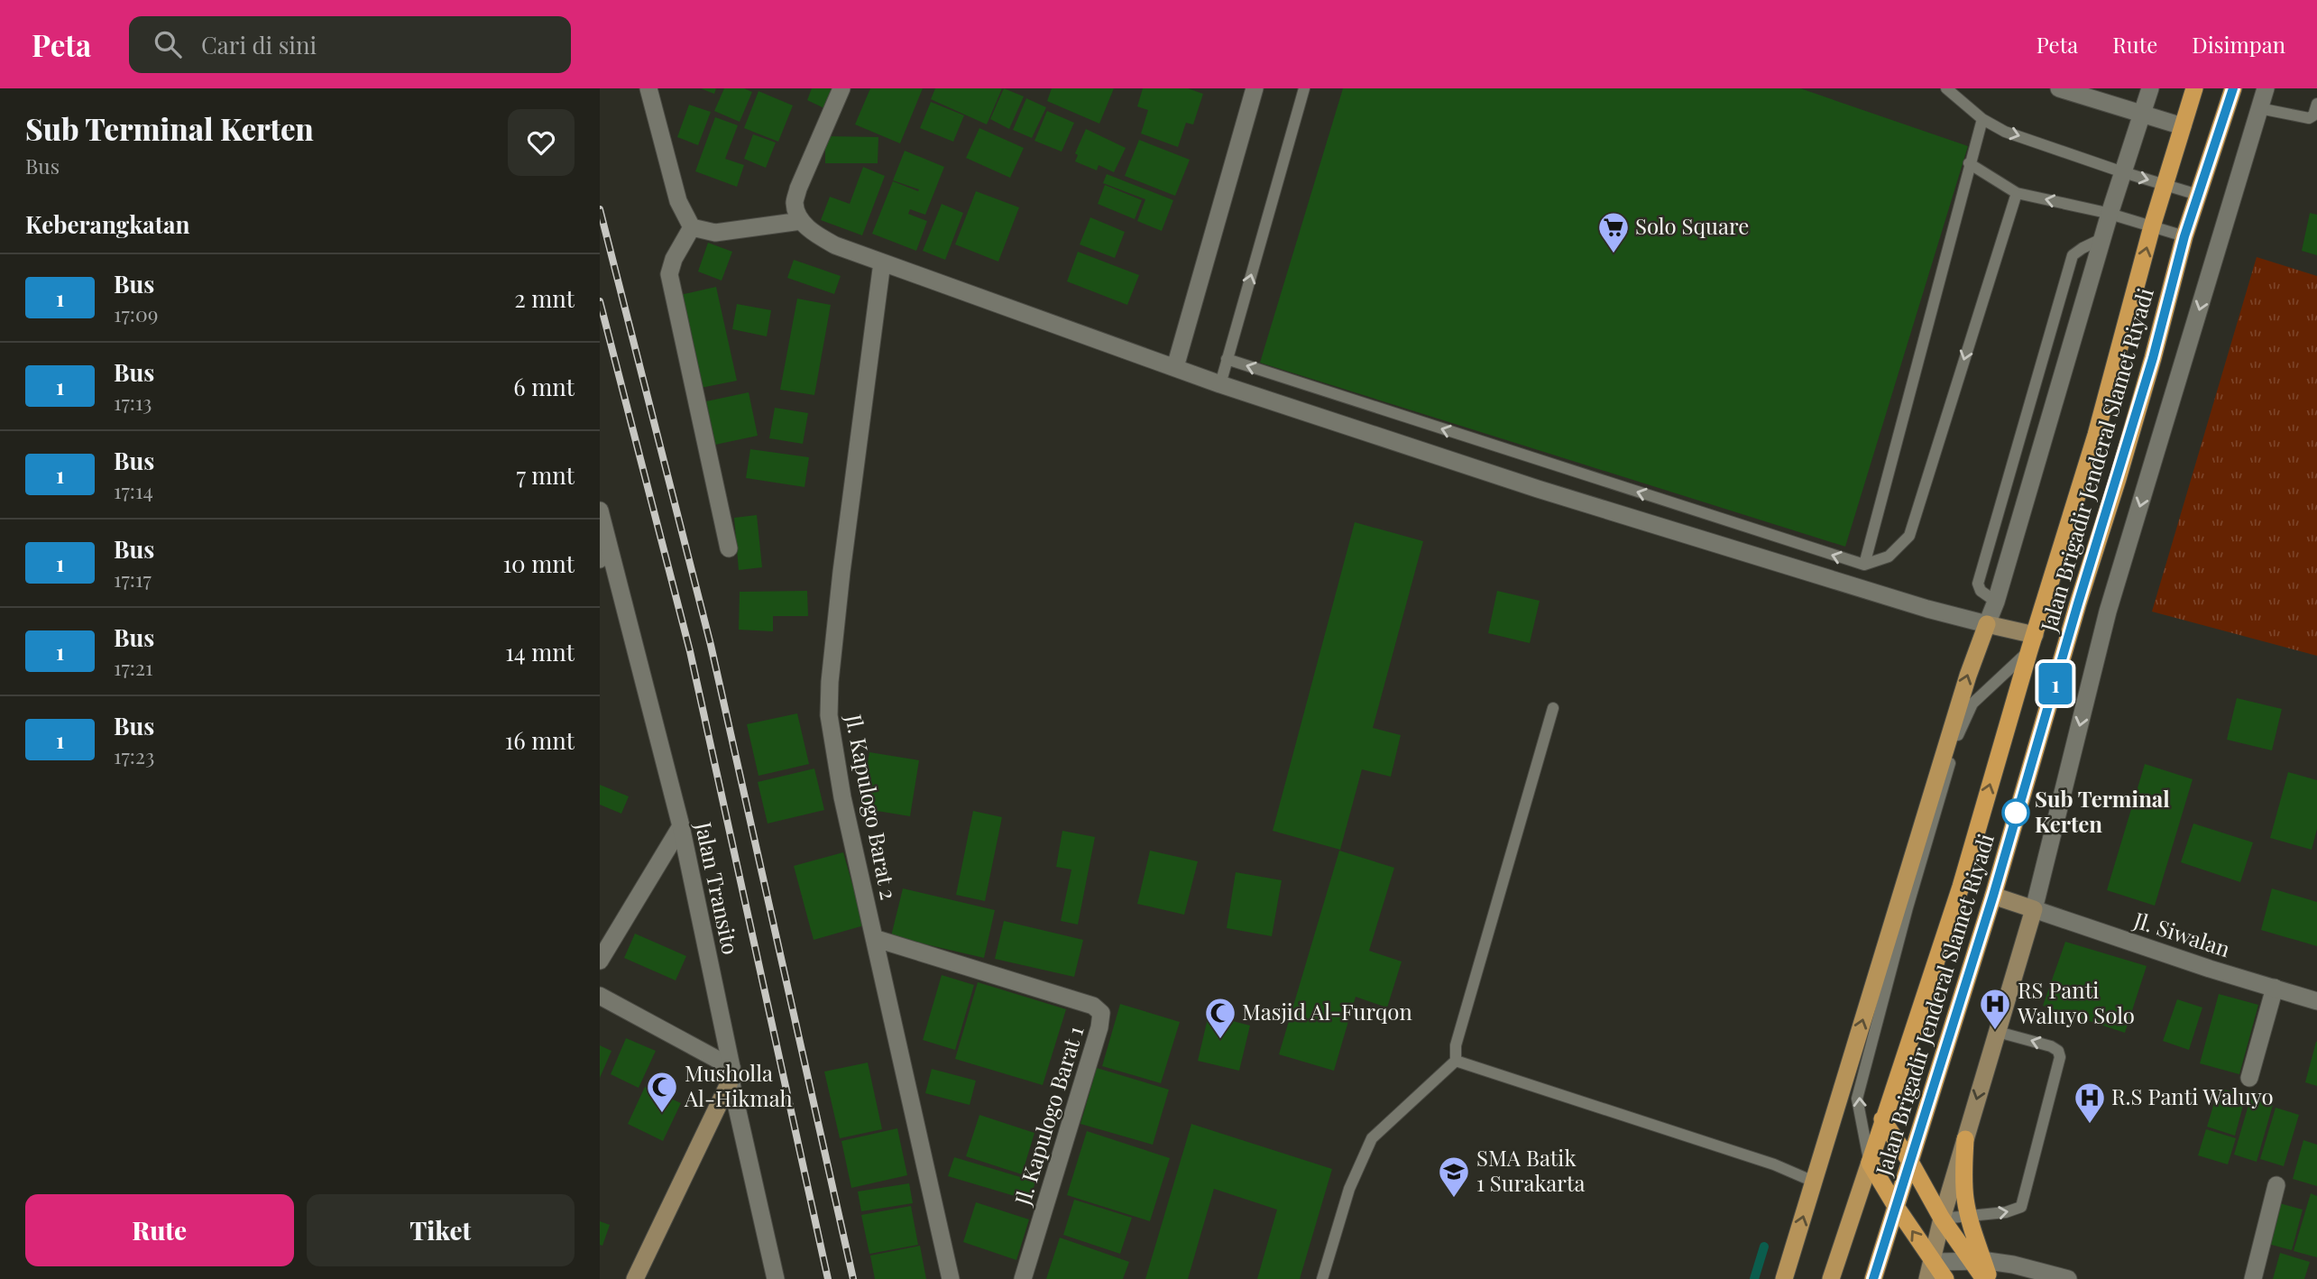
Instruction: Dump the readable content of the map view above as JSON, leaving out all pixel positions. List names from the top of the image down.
{
  "streets": {
    "highway": ["Jalan Brigadir Jenderal Slamet Riyadi"],
    "street": [
      "Jl. Kapulogo Barat 2",
      "Jalan Transito",
      "Jl. Siwalan",
      "Jl. Kapulogo Barat 1"
    ]
  },
  "crossings": [
    ["Jl. Kapulogo Barat 2", "Jl. Kapulogo Barat 1"]
  ],
  "places": {
    "supermarket": ["Solo Square"],
    "other": ["Sub Terminal Kerten"],
    "hospital": ["RS Panti Waluyo Solo", "R.S Panti Waluyo"],
    "mosque": ["Masjid Al-Furqon", "Musholla Al-Hikmah"],
    "school or university": ["SMA Batik 1 Surakarta"]
  },
  "lines": ["bus line 1"],
  "page": {
    "header": "Peta",
    "search": "Cari di sini",
    "nav": ["Peta", "Rute", "Disimpan"],
    "heading": [
      ["Sub Terminal Kerten", "Bus"],
      "Keberangkatan"
    ],
    "on_map": "1",
    "list": [
      {
        "mark": "1",
        "name": "Bus",
        "note": "17:09",
        "value": "2 mnt"
      },
      {
        "mark": "1",
        "name": "Bus",
        "note": "17:13",
        "value": "6 mnt"
      },
      {
        "mark": "1",
        "name": "Bus",
        "note": "17:14",
        "value": "7 mnt"
      },
      {
        "mark": "1",
        "name": "Bus",
        "note": "17:17",
        "value": "10 mnt"
      },
      {
        "mark": "1",
        "name": "Bus",
        "note": "17:21",
        "value": "14 mnt"
      },
      {
        "mark": "1",
        "name": "Bus",
        "note": "17:23",
        "value": "16 mnt"
      }
    ],
    "buttons": ["Rute", "Tiket"]
  }
}
